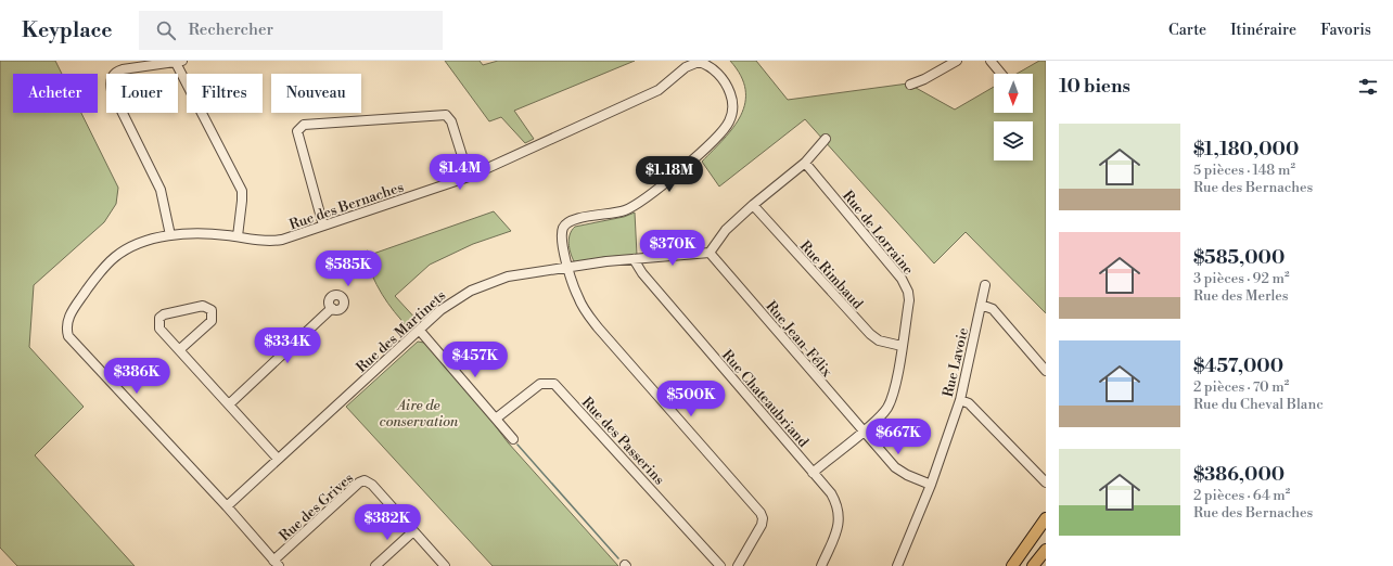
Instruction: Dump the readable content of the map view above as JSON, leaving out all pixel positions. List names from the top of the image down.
{
  "streets": {
    "street": [
      "Rue des Bernaches",
      "Rue de Lorraine",
      "Rue Rimbaud",
      "Rue des Martinets",
      "Rue Jean-Félix",
      "Rue Lavoie",
      "Rue Chateaubriand",
      "Rue des Passerins",
      "Rue des Grives"
    ]
  },
  "crossings": [
    ["Rue des Bernaches", "Rue des Martinets"],
    ["Rue des Bernaches", "Rue des Grives"],
    ["Rue de Lorraine", "Rue Rimbaud"],
    ["Rue de Lorraine", "Rue Jean-Félix"],
    ["Rue de Lorraine", "Rue Chateaubriand"],
    ["Rue des Martinets", "Rue Chateaubriand"],
    ["Rue Jean-Félix", "Rue Lavoie"]
  ],
  "parks": ["Aire de conservation"],
  "north": "bottom",
  "page": {
    "header": "Keyplace",
    "search": "Rechercher",
    "nav": ["Carte", "Itinéraire", "Favoris"],
    "heading": "10 biens",
    "chip": [
      "Acheter",
      "Louer",
      "Filtres",
      "Nouveau"
    ],
    "list": [
      {
        "name": "$1,180,000",
        "note": "5 pièces · 148 m² · Rue des Bernaches"
      },
      {
        "name": "$585,000",
        "note": "3 pièces · 92 m² · Rue des Merles"
      },
      {
        "name": "$457,000",
        "note": "2 pièces · 70 m² · Rue du Cheval Blanc"
      },
      {
        "name": "$386,000",
        "note": "2 pièces · 64 m² · Rue des Bernaches"
      }
    ],
    "price": [
      "$1.4M",
      "$1.18M",
      "$370K",
      "$585K",
      "$334K",
      "$457K",
      "$386K",
      "$500K",
      "$667K",
      "$382K"
    ]
  }
}
